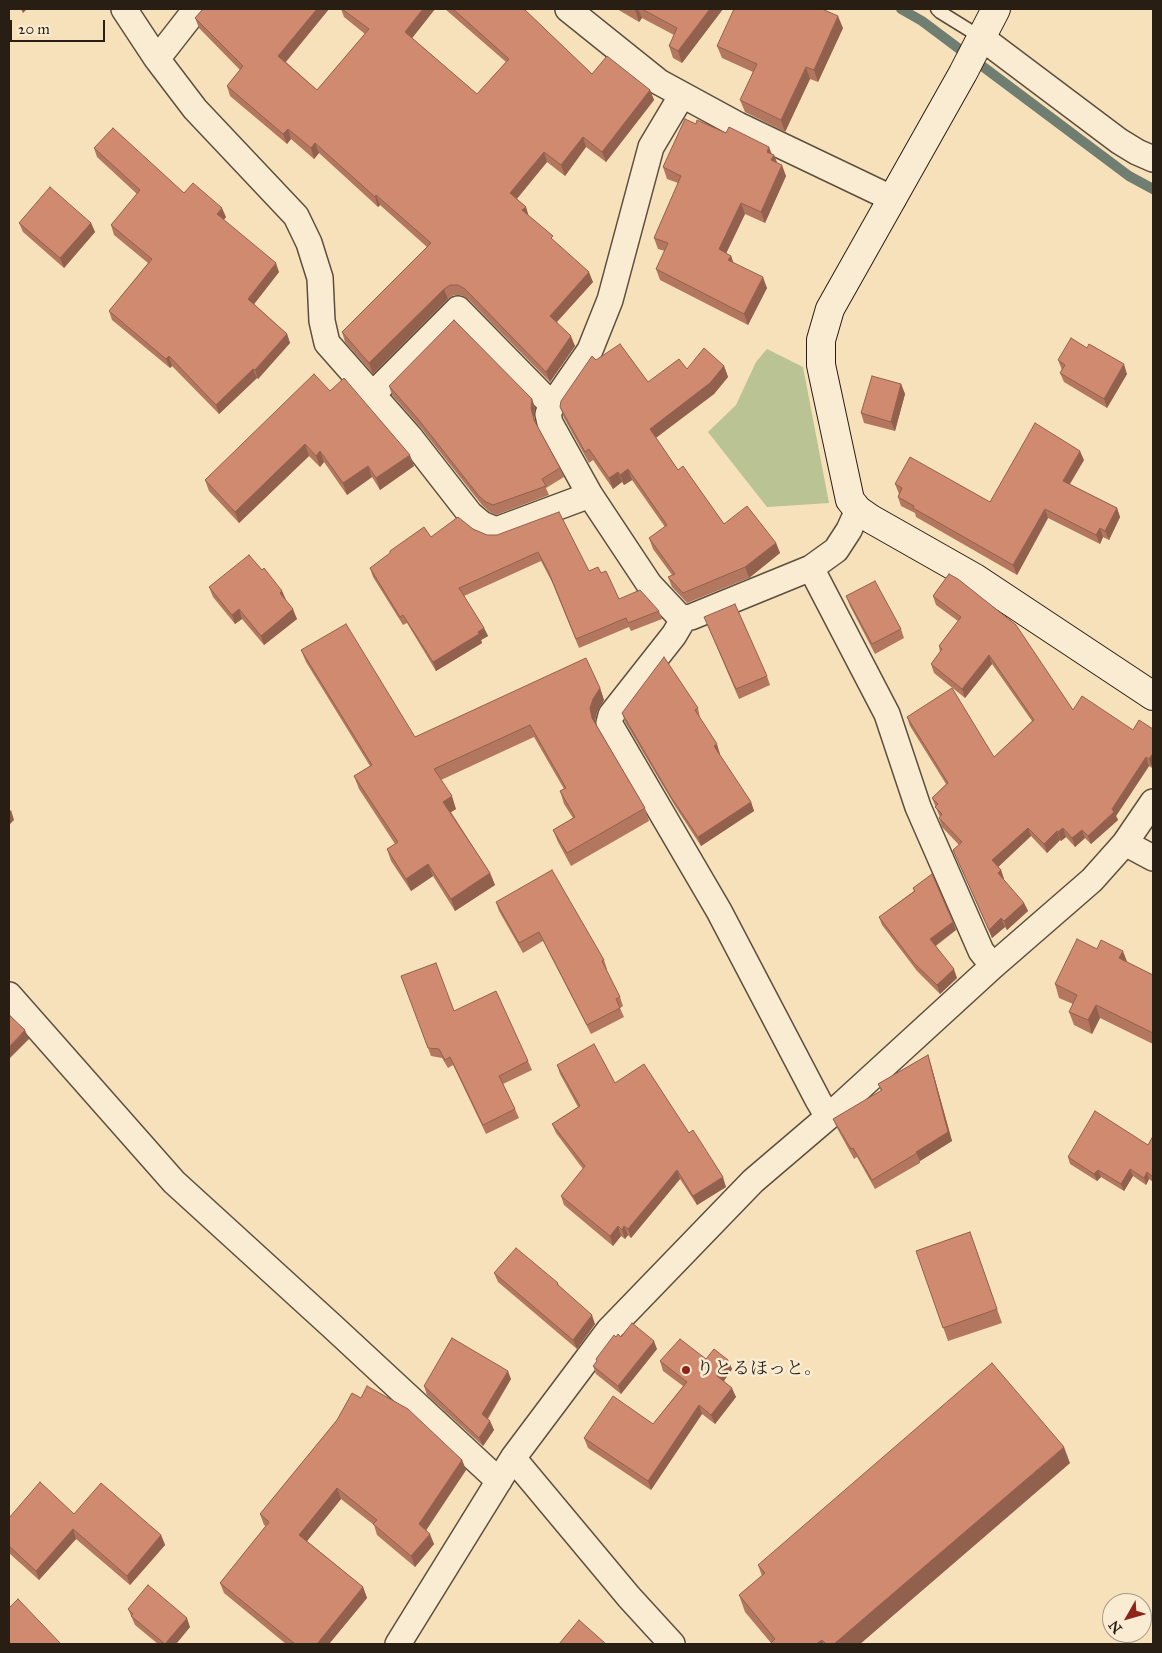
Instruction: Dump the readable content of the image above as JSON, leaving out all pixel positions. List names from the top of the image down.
{
  "places": ["りとるほっと。"],
  "scale_bar": "20 m",
  "north": "bottom left"
}
